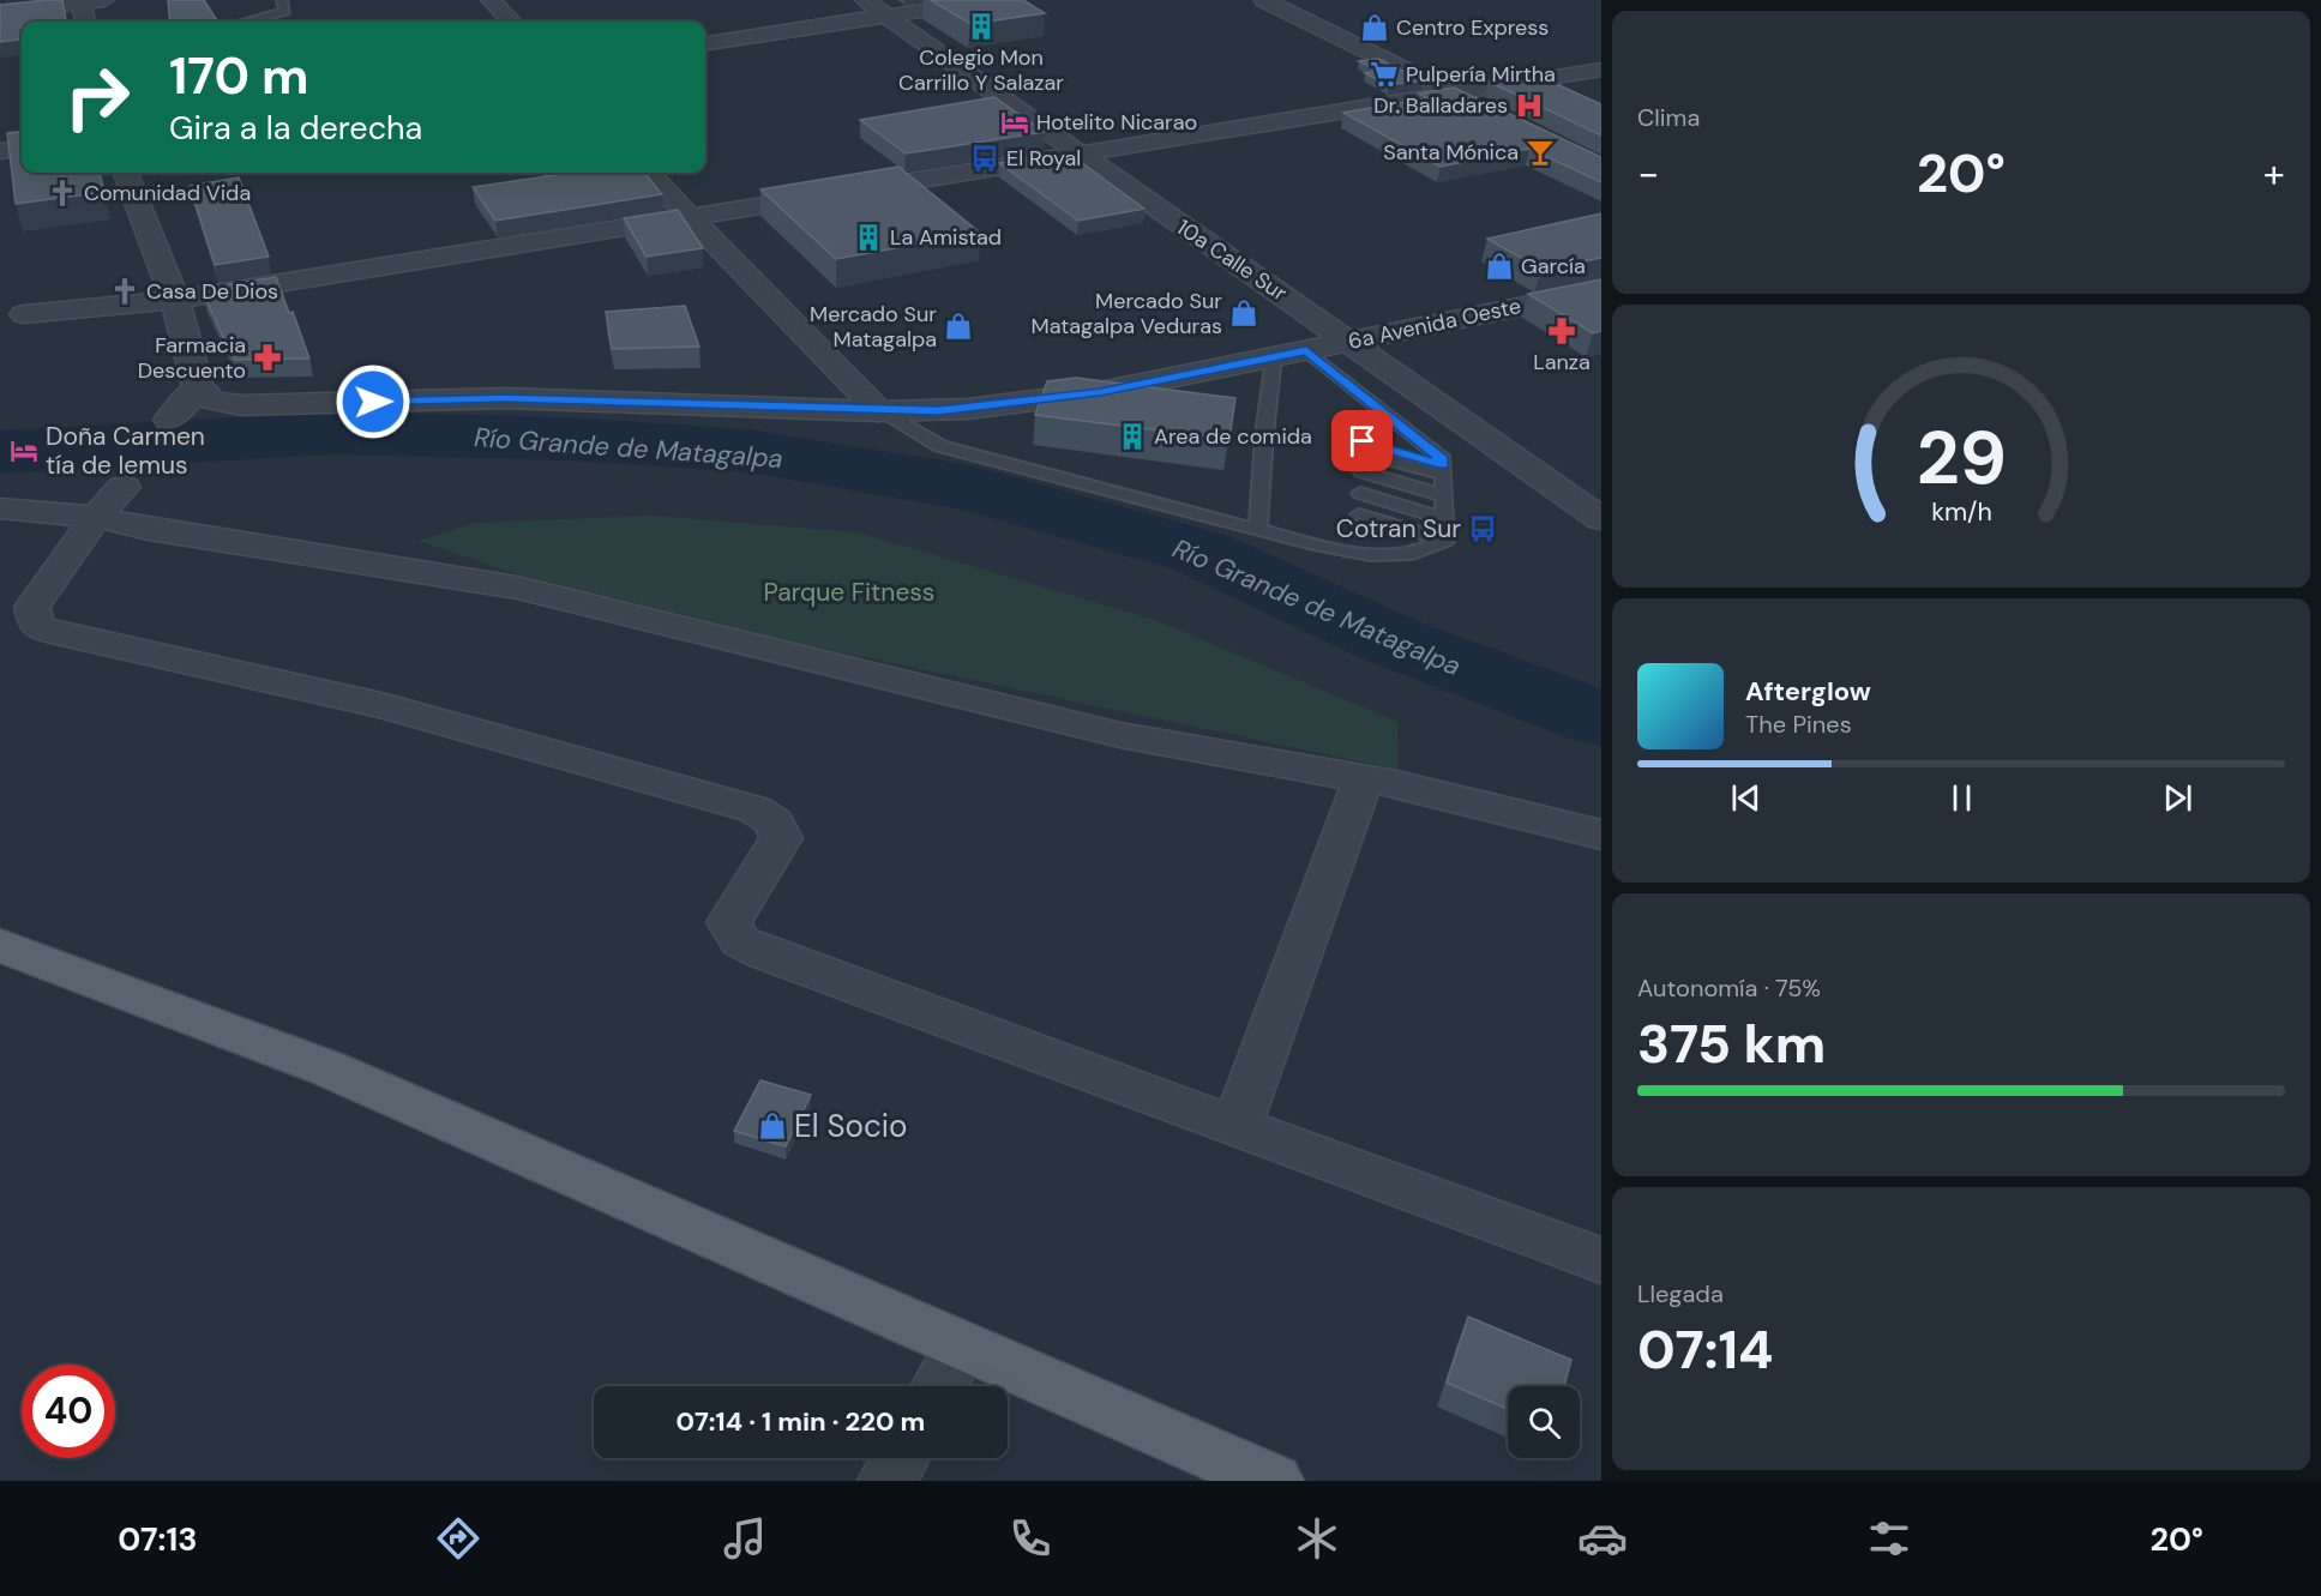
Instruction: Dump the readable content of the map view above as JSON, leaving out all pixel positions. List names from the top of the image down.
{
  "streets": {
    "street": ["10a Calle Sur", "6a Avenida Oeste"]
  },
  "crossings": [
    ["10a Calle Sur", "6a Avenida Oeste"]
  ],
  "water": ["Río Grande de Matagalpa"],
  "parks": ["Parque Fitness"],
  "places": {
    "building": ["Colegio Mon Carrillo Y Salazar", "La Amistad", "Area de comida"],
    "shop": [
      "Centro Express",
      "García",
      "Mercado Sur Matagalpa Veduras",
      "Mercado Sur Matagalpa",
      "El Socio"
    ],
    "supermarket": ["Pulpería Mirtha"],
    "hospital": ["Dr. Balladares"],
    "hotel": ["Hotelito Nicarao", "Doña Carmen tía de lemus"],
    "bar": ["Santa Mónica"],
    "bus stop": ["El Royal", "Cotran Sur"],
    "church": ["Comunidad Vida", "Casa De Dios"],
    "pharmacy": ["Lanza", "Farmacia Descuento"]
  },
  "page": {
    "tile": [
      "Clima",
      ["Autonomía · 75%", "375 km"],
      ["Llegada", "07:14"]
    ],
    "turn": ["170 m", "Gira a la derecha"],
    "heat": ["−", "20°", "+"],
    "song": ["Afterglow", "The Pines"],
    "limit": "40",
    "trip": "07:14 · 1 min · 220 m",
    "tabs": ["07:13", "20°"],
    "gauge": ["29", "km/h"]
  }
}
